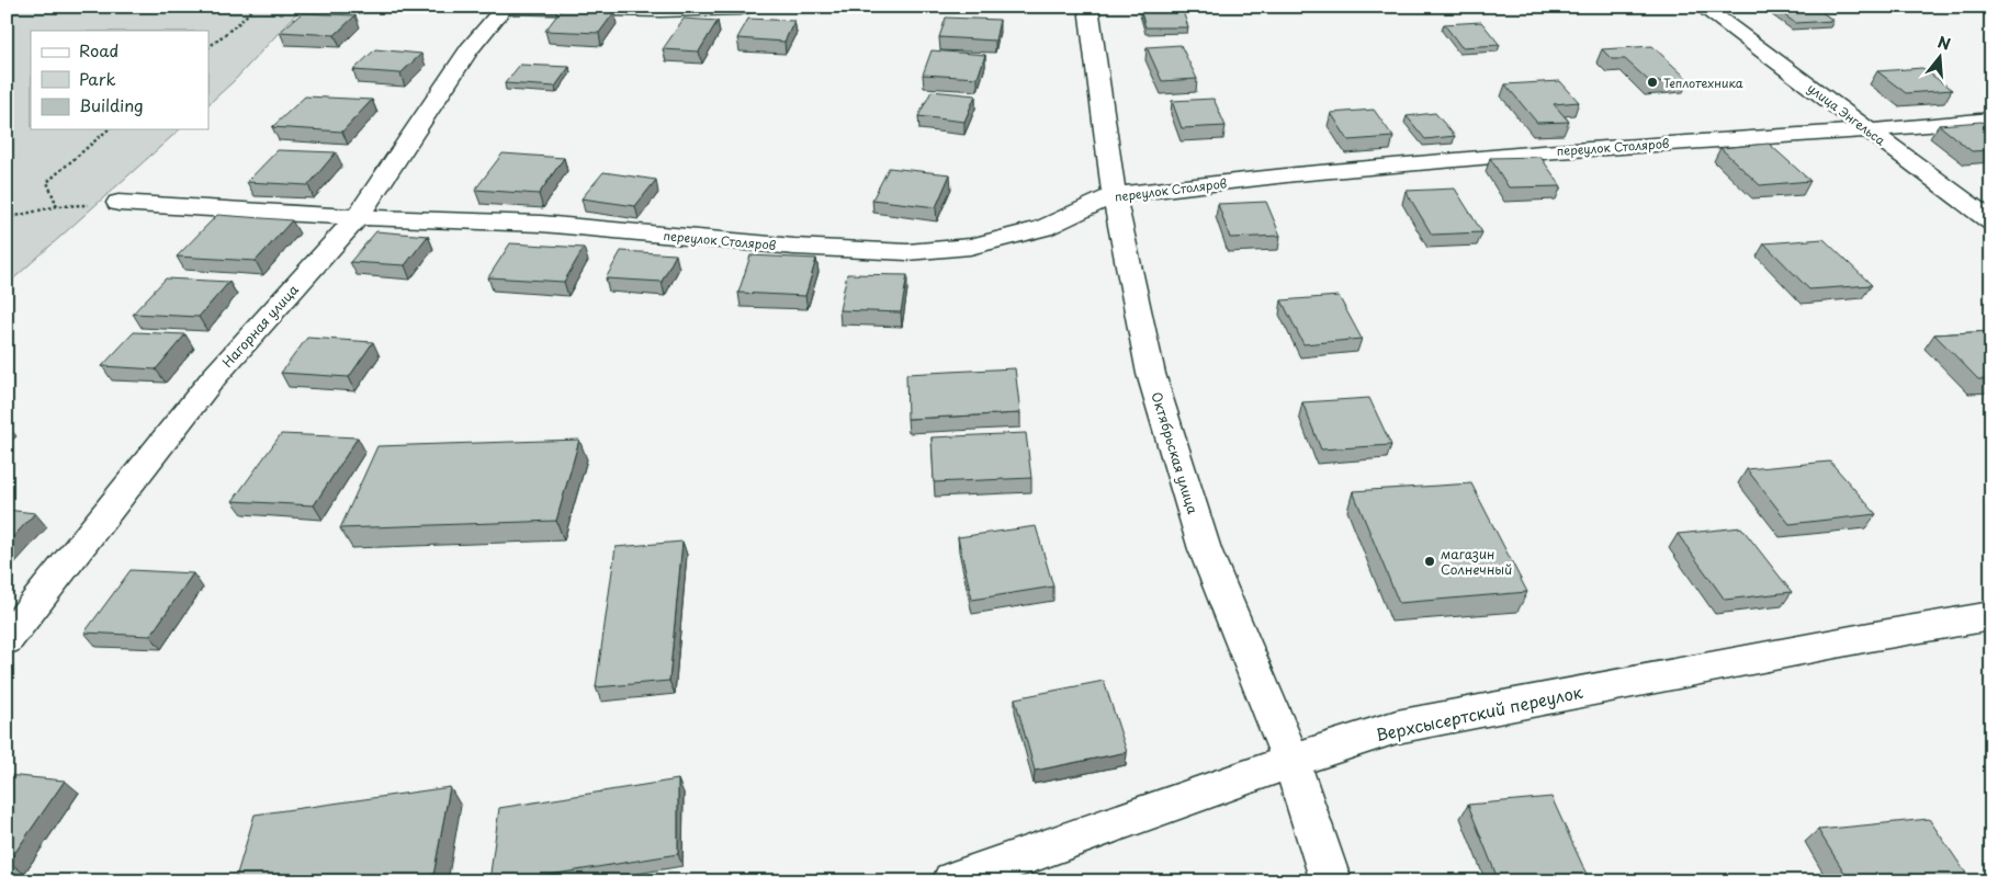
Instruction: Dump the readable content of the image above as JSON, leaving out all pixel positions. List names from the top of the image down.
{
  "streets": {
    "street": [
      "улица Энгельса",
      "переулок Столяров",
      "Нагорная улица",
      "Октябрьская улица",
      "Верхсысертский переулок"
    ]
  },
  "crossings": [
    ["улица Энгельса", "переулок Столяров"],
    ["переулок Столяров", "Нагорная улица"],
    ["переулок Столяров", "Октябрьская улица"],
    ["Октябрьская улица", "Верхсысертский переулок"]
  ],
  "places": ["Теплотехника", "магазин Солнечный"],
  "legend": ["Road", "Park", "Building"],
  "north": "top"
}
